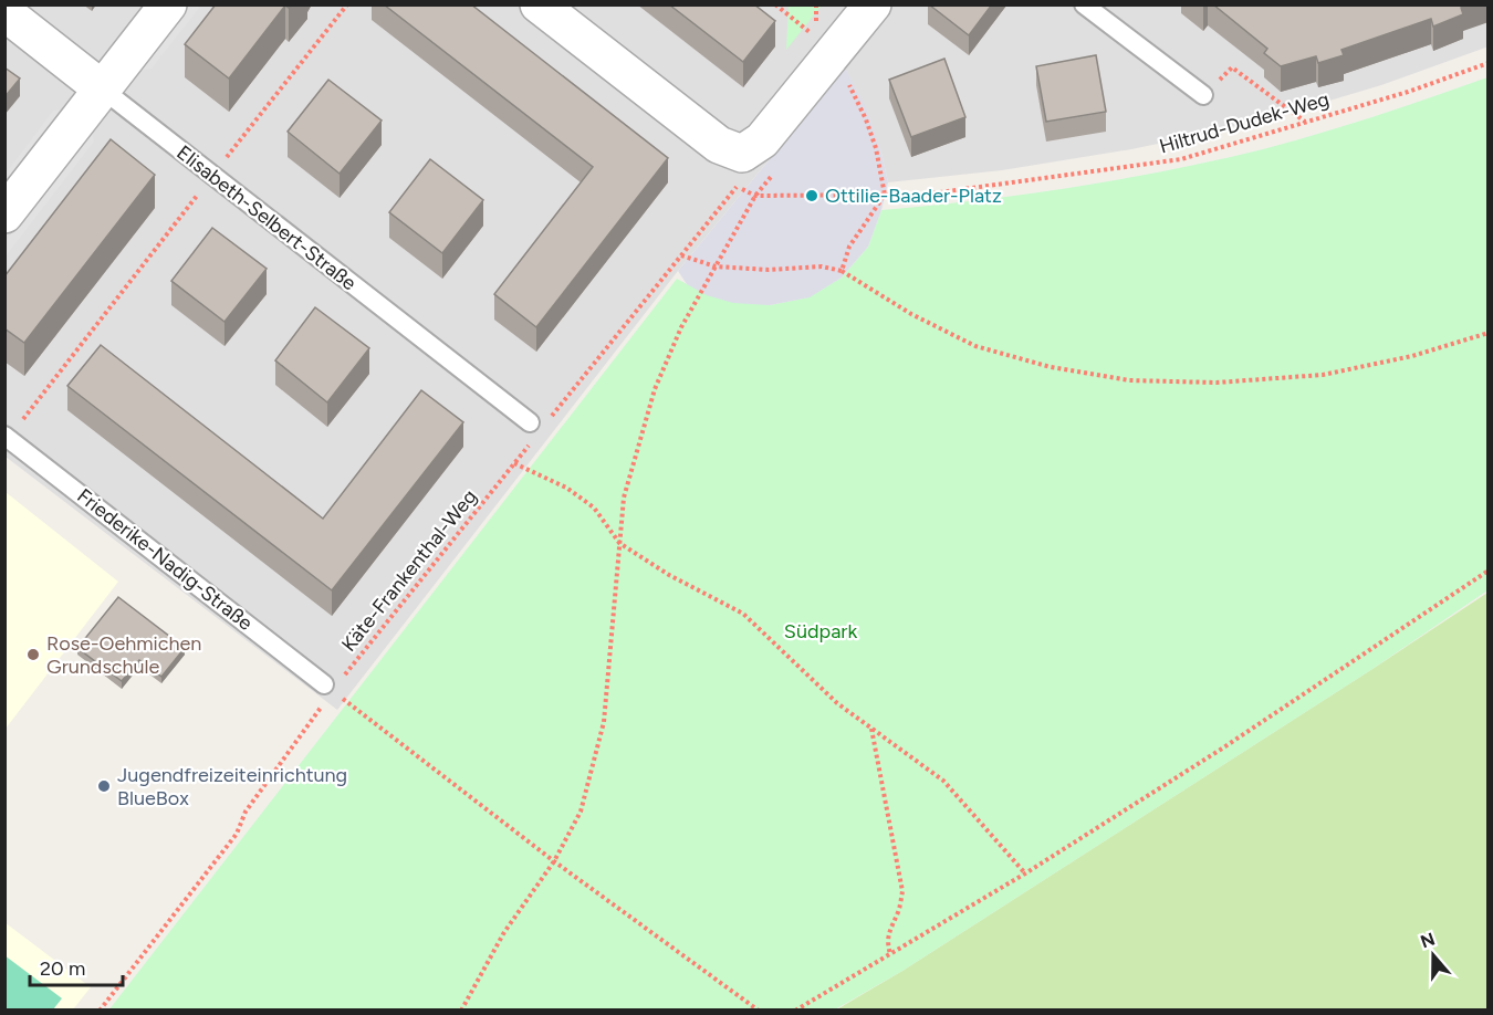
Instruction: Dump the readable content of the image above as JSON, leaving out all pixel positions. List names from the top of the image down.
{
  "streets": {
    "street": ["Elisabeth-Selbert-Straße"],
    "lane": ["Friederike-Nadig-Straße"],
    "path": ["Hiltrud-Dudek-Weg", "Käte-Frankenthal-Weg"]
  },
  "crossings": [
    ["Elisabeth-Selbert-Straße", "Käte-Frankenthal-Weg"],
    ["Friederike-Nadig-Straße", "Käte-Frankenthal-Weg"]
  ],
  "parks": ["Südpark"],
  "places": ["Ottilie-Baader-Platz", "Rose-Oehmichen Grundschule", "Jugendfreizeiteinrichtung BlueBox"],
  "scale_bar": "20 m",
  "north": "top"
}
